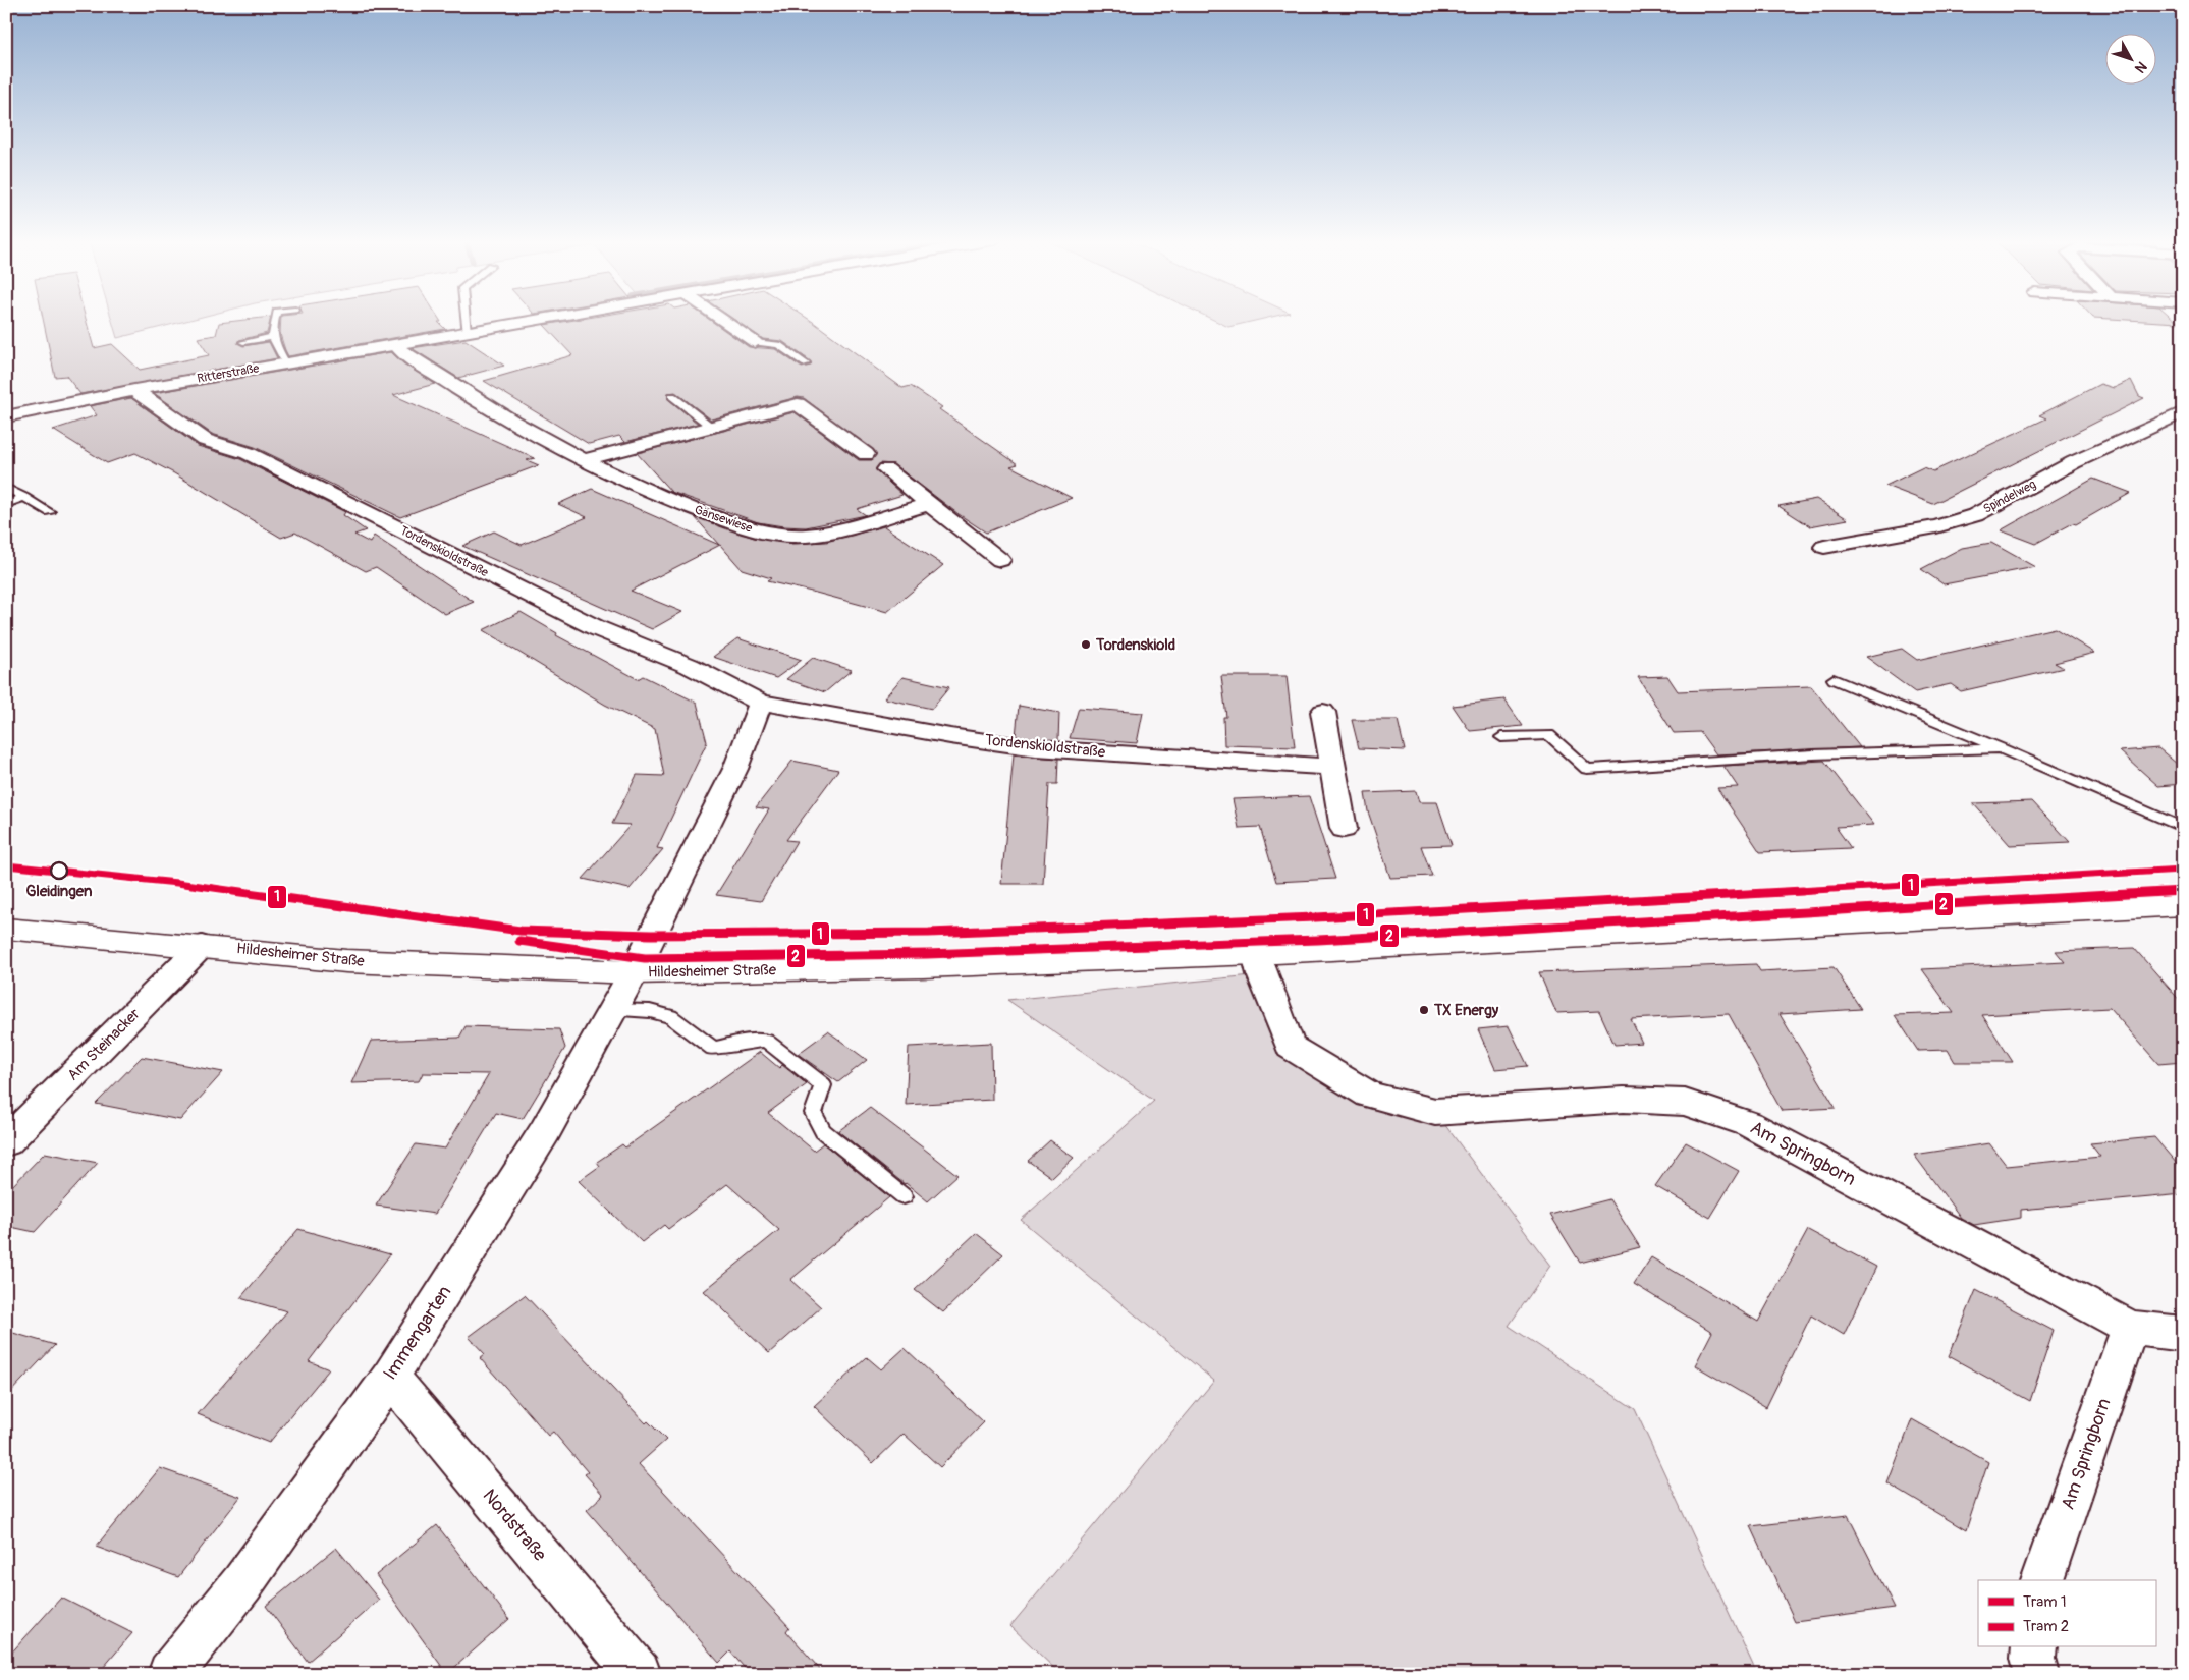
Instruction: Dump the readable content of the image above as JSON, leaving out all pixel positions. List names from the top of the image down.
{
  "streets": {
    "street": [
      "Ritterstraße",
      "Spindelweg",
      "Gänsewiese",
      "Tordenskioldstraße",
      "Hildesheimer Straße",
      "Am Steinacker",
      "Am Springborn",
      "Immengarten",
      "Nordstraße"
    ]
  },
  "crossings": [
    ["Ritterstraße", "Gänsewiese"],
    ["Ritterstraße", "Tordenskioldstraße"],
    ["Hildesheimer Straße", "Am Steinacker"],
    ["Hildesheimer Straße", "Am Springborn"],
    ["Hildesheimer Straße", "Immengarten"],
    ["Immengarten", "Nordstraße"]
  ],
  "places": ["Tordenskiold", "Gleidingen", "TX Energy"],
  "lines": ["tram line 1", "tram line 2"],
  "legend": ["Tram 1", "Tram 2"],
  "north": "bottom right"
}
